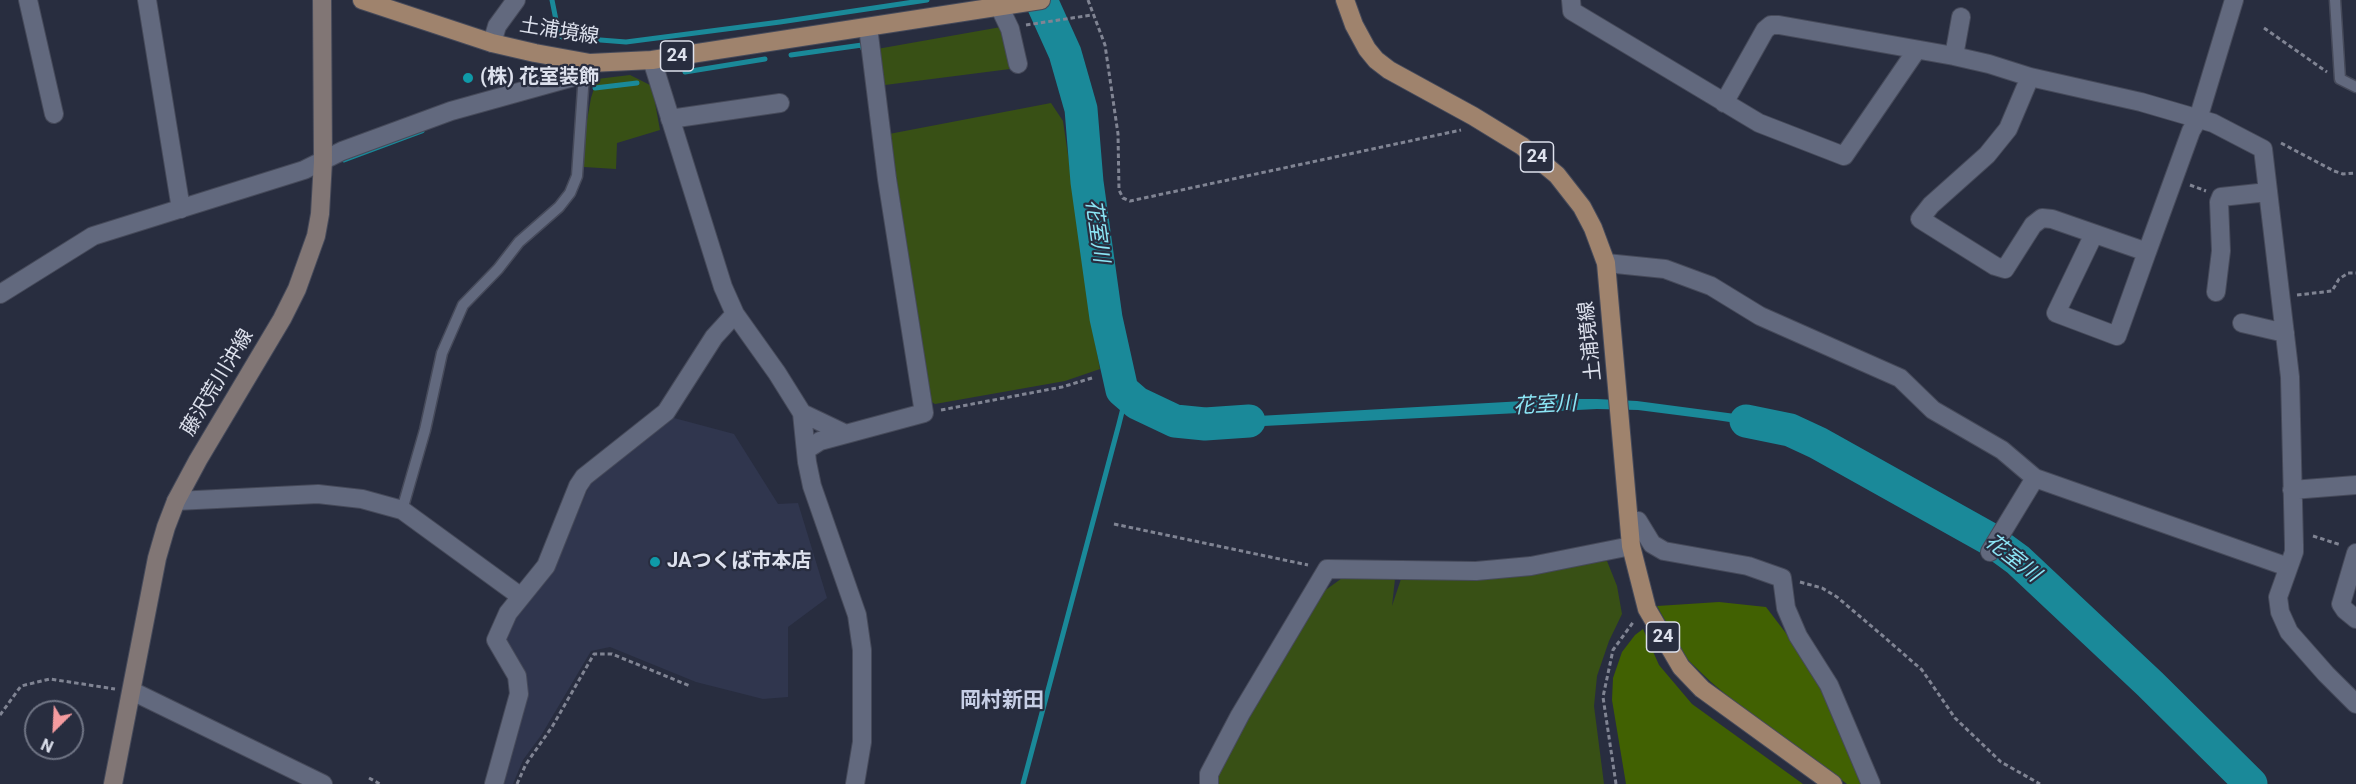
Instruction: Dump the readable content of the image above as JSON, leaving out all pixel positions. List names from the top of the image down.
{
  "streets": {
    "main road": ["土浦境線", "24", "藤沢荒川沖線"]
  },
  "districts": ["岡村新田"],
  "water": ["花室川"],
  "places": ["(株) 花室装飾", "JAつくば市本店"],
  "north": "bottom left"
}
